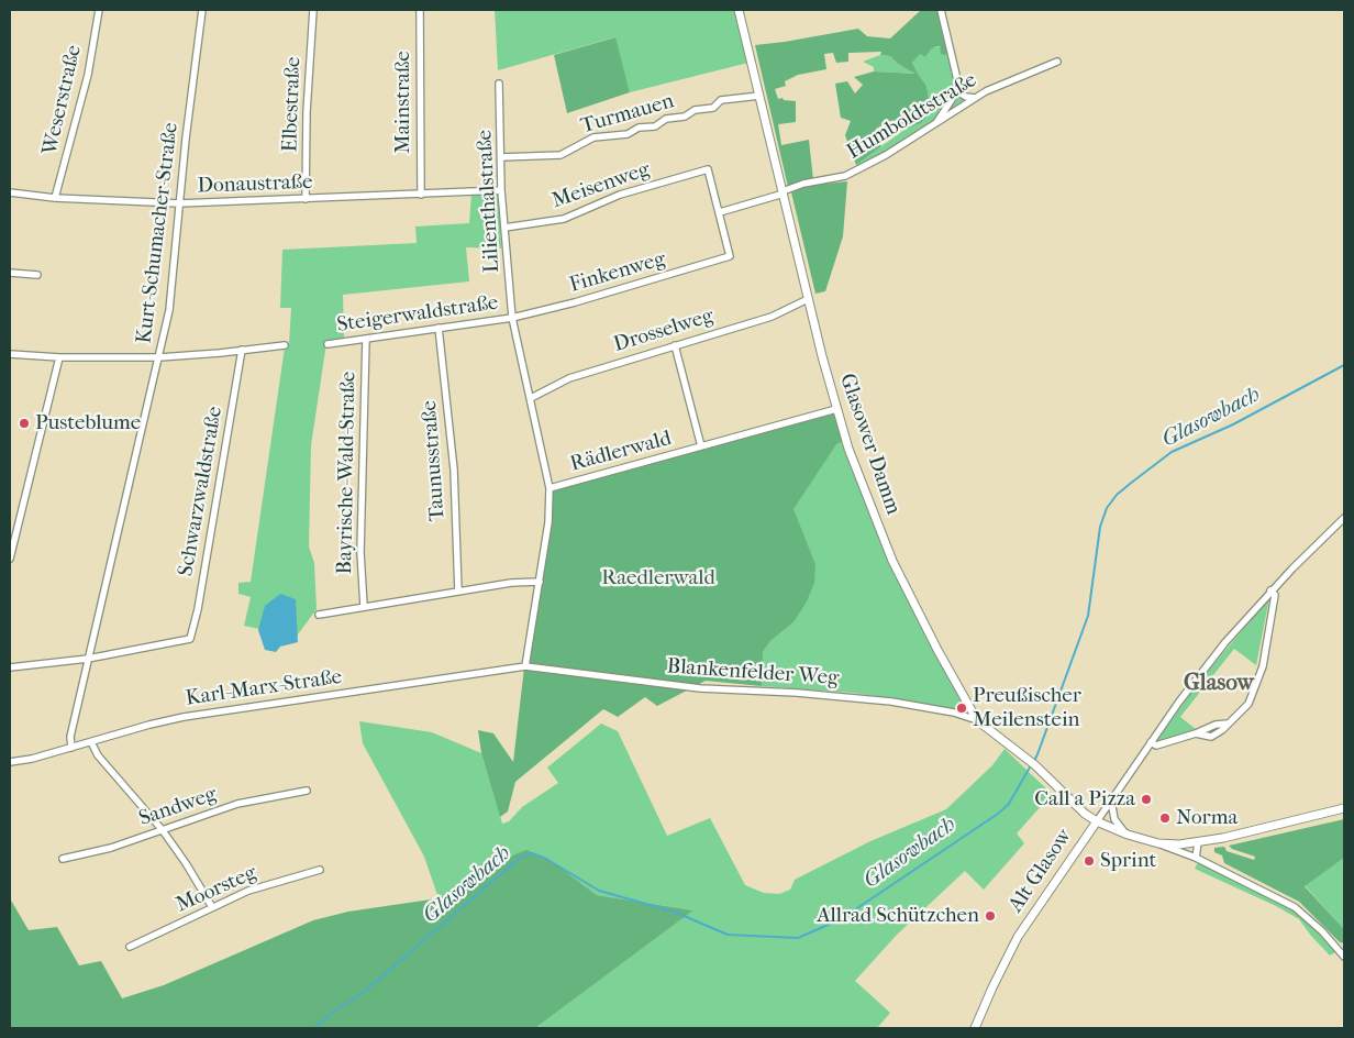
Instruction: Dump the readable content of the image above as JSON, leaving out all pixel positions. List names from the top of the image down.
{
  "streets": {
    "street": [
      "Weserstraße",
      "Mainstraße",
      "Elbestraße",
      "Turmauen",
      "Humboldtstraße",
      "Donaustraße",
      "Meisenweg",
      "Lilienthalstraße",
      "Kurt-Schumacher-Straße",
      "Finkenweg",
      "Steigerwaldstraße",
      "Drosselweg",
      "Glasower Damm",
      "Rädlerwald",
      "Taunusstraße",
      "Bayrische-Wald-Straße",
      "Schwarzwaldstraße",
      "Blankenfelder Weg",
      "Karl-Marx-Straße",
      "Sandweg",
      "Alt Glasow",
      "Moorsteg"
    ]
  },
  "crossings": [
    ["Weserstraße", "Donaustraße"],
    ["Mainstraße", "Donaustraße"],
    ["Elbestraße", "Donaustraße"],
    ["Turmauen", "Lilienthalstraße"],
    ["Turmauen", "Glasower Damm"],
    ["Humboldtstraße", "Meisenweg"],
    ["Humboldtstraße", "Finkenweg"],
    ["Humboldtstraße", "Glasower Damm"],
    ["Donaustraße", "Lilienthalstraße"],
    ["Donaustraße", "Kurt-Schumacher-Straße"],
    ["Meisenweg", "Lilienthalstraße"],
    ["Meisenweg", "Finkenweg"],
    ["Lilienthalstraße", "Finkenweg"],
    ["Lilienthalstraße", "Steigerwaldstraße"],
    ["Lilienthalstraße", "Drosselweg"],
    ["Lilienthalstraße", "Rädlerwald"],
    ["Lilienthalstraße", "Blankenfelder Weg"],
    ["Lilienthalstraße", "Karl-Marx-Straße"],
    ["Kurt-Schumacher-Straße", "Schwarzwaldstraße"],
    ["Kurt-Schumacher-Straße", "Karl-Marx-Straße"],
    ["Finkenweg", "Steigerwaldstraße"],
    ["Steigerwaldstraße", "Taunusstraße"],
    ["Steigerwaldstraße", "Bayrische-Wald-Straße"],
    ["Drosselweg", "Glasower Damm"],
    ["Drosselweg", "Rädlerwald"],
    ["Glasower Damm", "Rädlerwald"],
    ["Glasower Damm", "Blankenfelder Weg"],
    ["Glasower Damm", "Alt Glasow"],
    ["Blankenfelder Weg", "Karl-Marx-Straße"]
  ],
  "districts": ["Glasow"],
  "water": ["Glasowbach"],
  "parks": ["Raedlerwald"],
  "places": [
    "Pusteblume",
    "Preußischer Meilenstein",
    "Call a Pizza",
    "Norma",
    "Sprint",
    "Allrad Schützchen"
  ]
}
